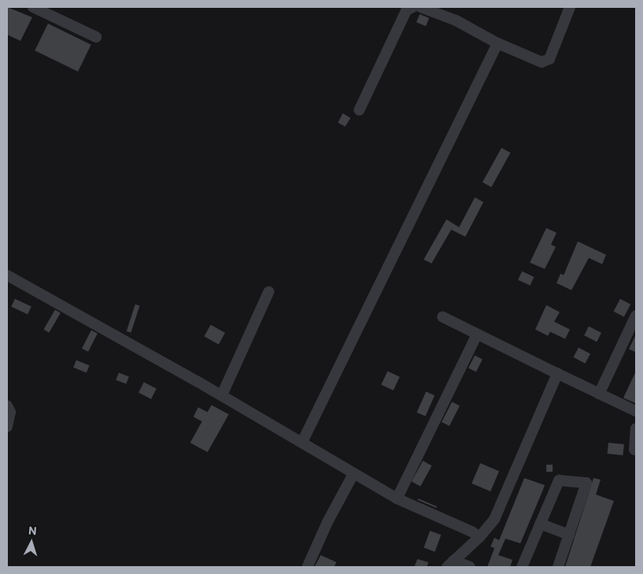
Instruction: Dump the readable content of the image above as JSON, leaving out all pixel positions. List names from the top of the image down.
{
  "north": "top"
}
